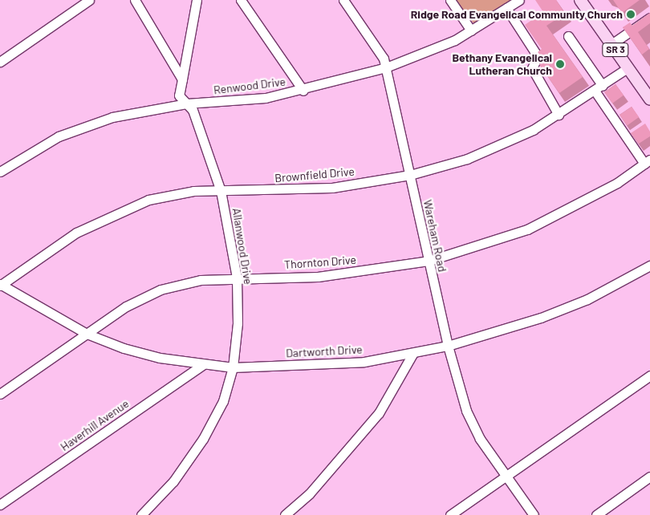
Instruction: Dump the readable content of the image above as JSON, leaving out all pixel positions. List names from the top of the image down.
{
  "streets": {
    "main road": ["SR 3"],
    "street": [
      "Renwood Drive",
      "Brownfield Drive",
      "Wareham Road",
      "Allanwood Drive",
      "Thornton Drive",
      "Dartworth Drive",
      "Haverhill Avenue"
    ]
  },
  "crossings": [
    ["SR 3", "Brownfield Drive"],
    ["Renwood Drive", "Wareham Road"],
    ["Renwood Drive", "Allanwood Drive"],
    ["Brownfield Drive", "Wareham Road"],
    ["Brownfield Drive", "Allanwood Drive"],
    ["Brownfield Drive", "Dartworth Drive"],
    ["Wareham Road", "Thornton Drive"],
    ["Wareham Road", "Dartworth Drive"],
    ["Allanwood Drive", "Thornton Drive"],
    ["Allanwood Drive", "Dartworth Drive"],
    ["Thornton Drive", "Dartworth Drive"],
    ["Dartworth Drive", "Haverhill Avenue"]
  ],
  "places": ["Ridge Road Evangelical Community Church", "Bethany Evangelical Lutheran Church"]
}
